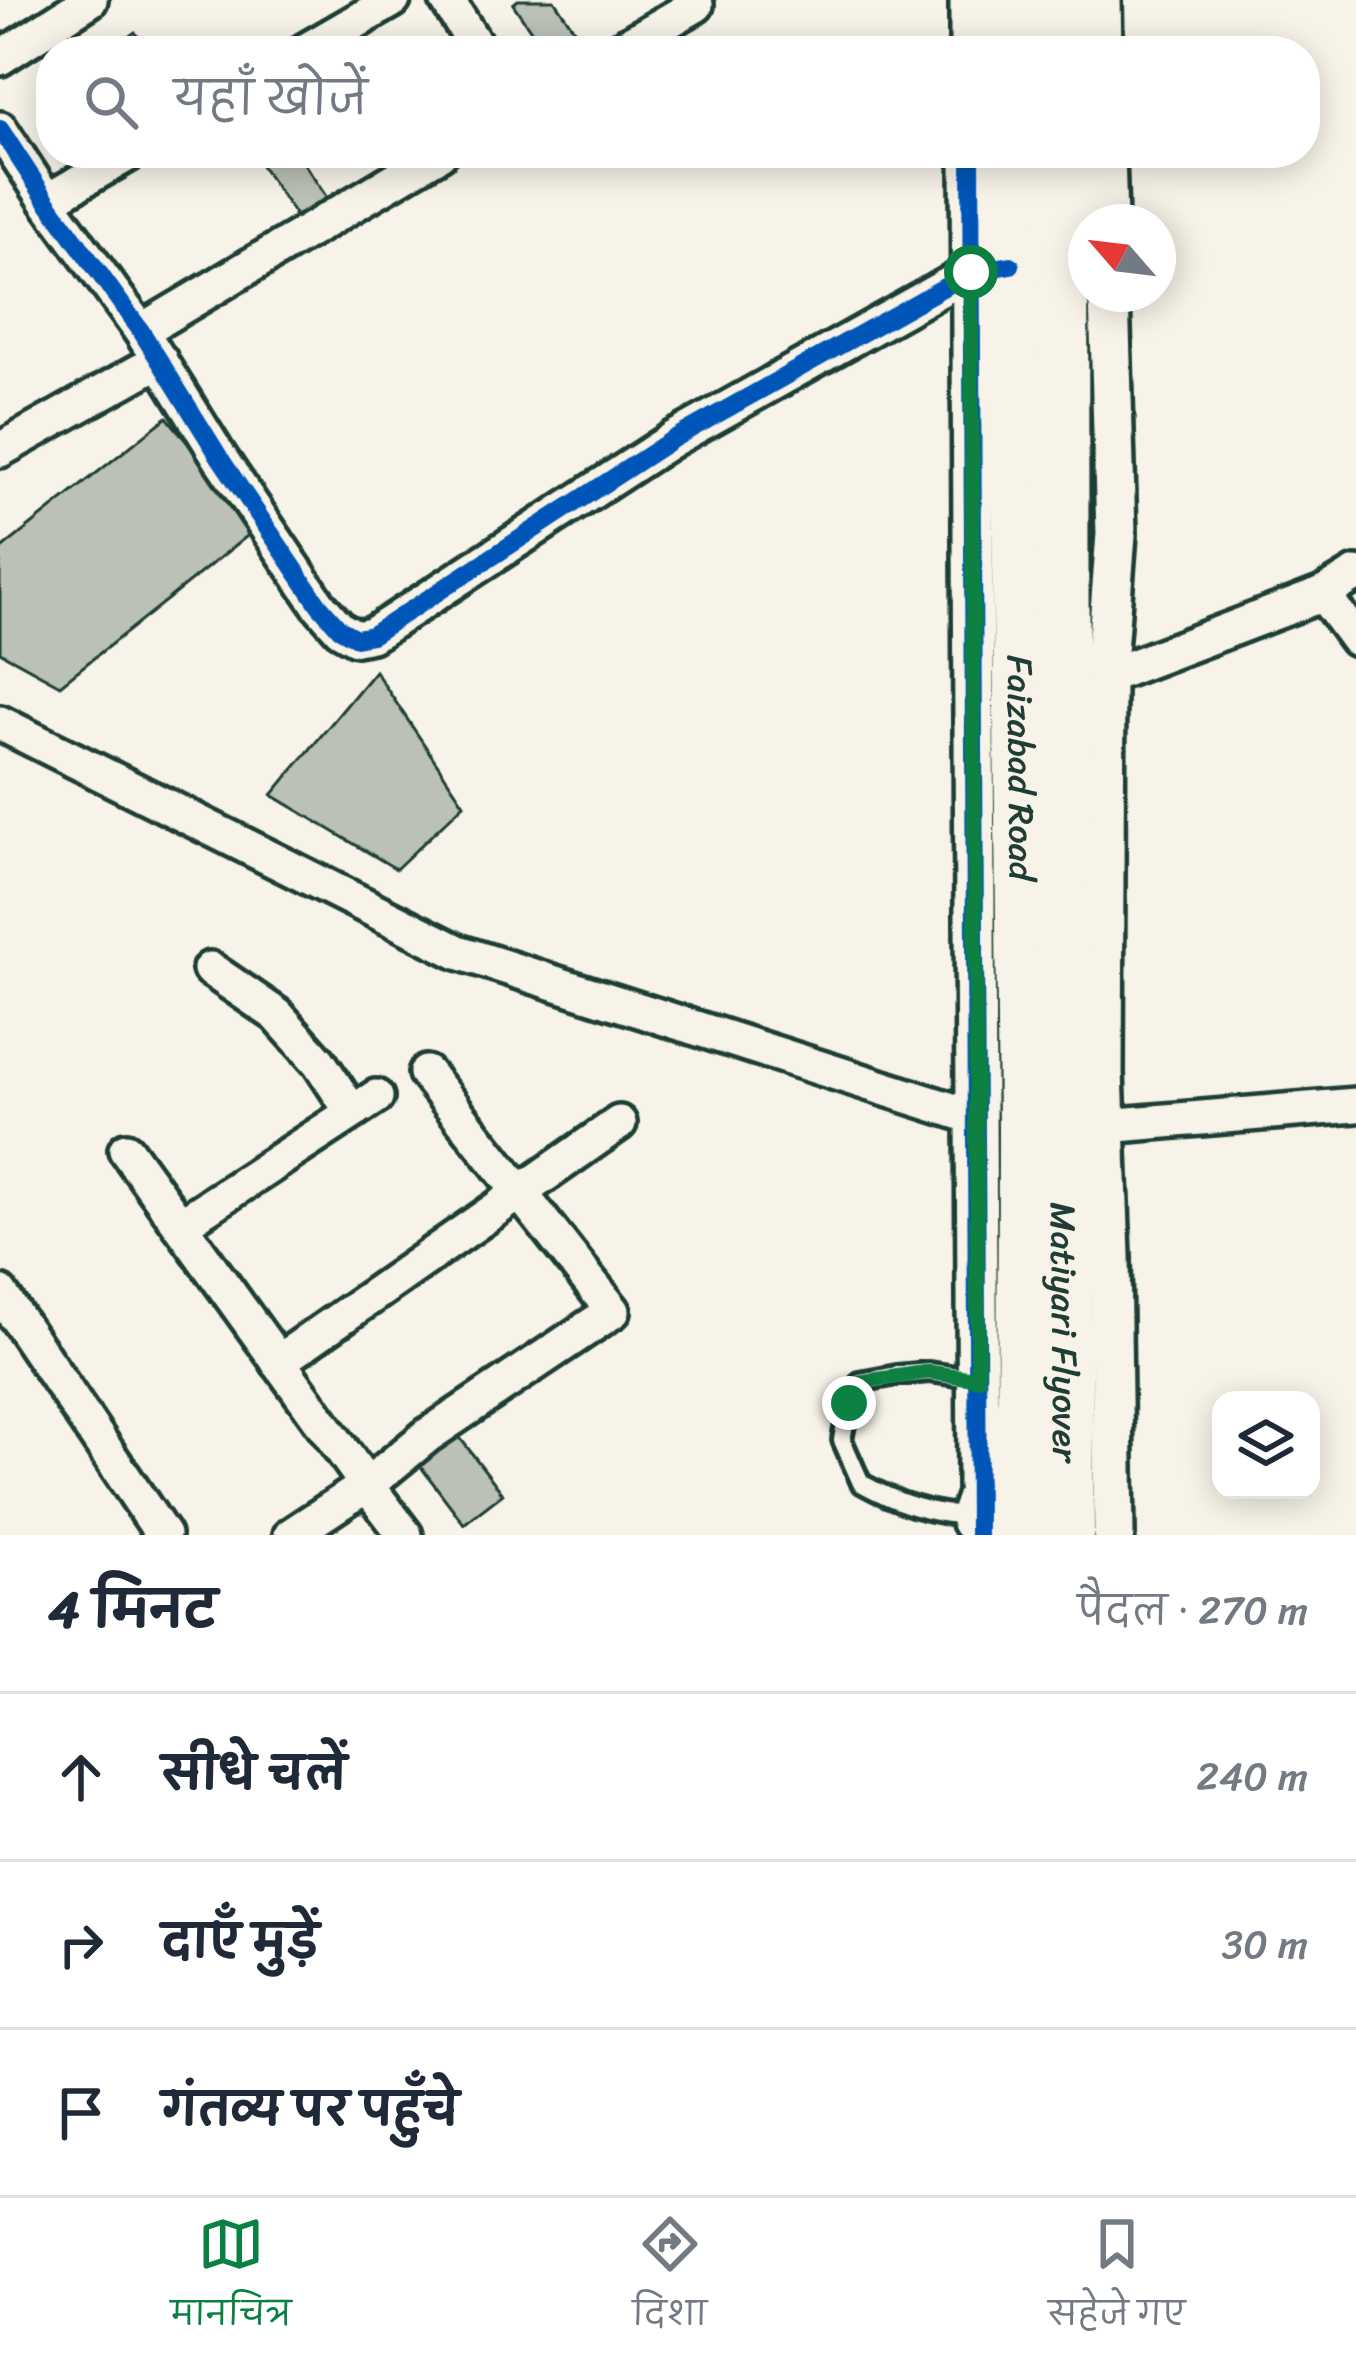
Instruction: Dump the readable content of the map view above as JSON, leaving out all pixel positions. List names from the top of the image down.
{
  "streets": {
    "highway": ["Faizabad Road", "Matiyari Flyover"]
  },
  "crossings": [
    ["Faizabad Road", "Matiyari Flyover"]
  ],
  "north": "top left",
  "page": {
    "search": "यहाँ खोजें",
    "heading": ["4 मिनट", "पैदल · 270 m"],
    "list": [
      ["सीधे चलें", "240 m"],
      ["दाएँ मुड़ें", "30 m"],
      "गंतव्य पर पहुँचे"
    ],
    "nav": ["मानचित्र", "दिशा", "सहेजे गए"]
  }
}
